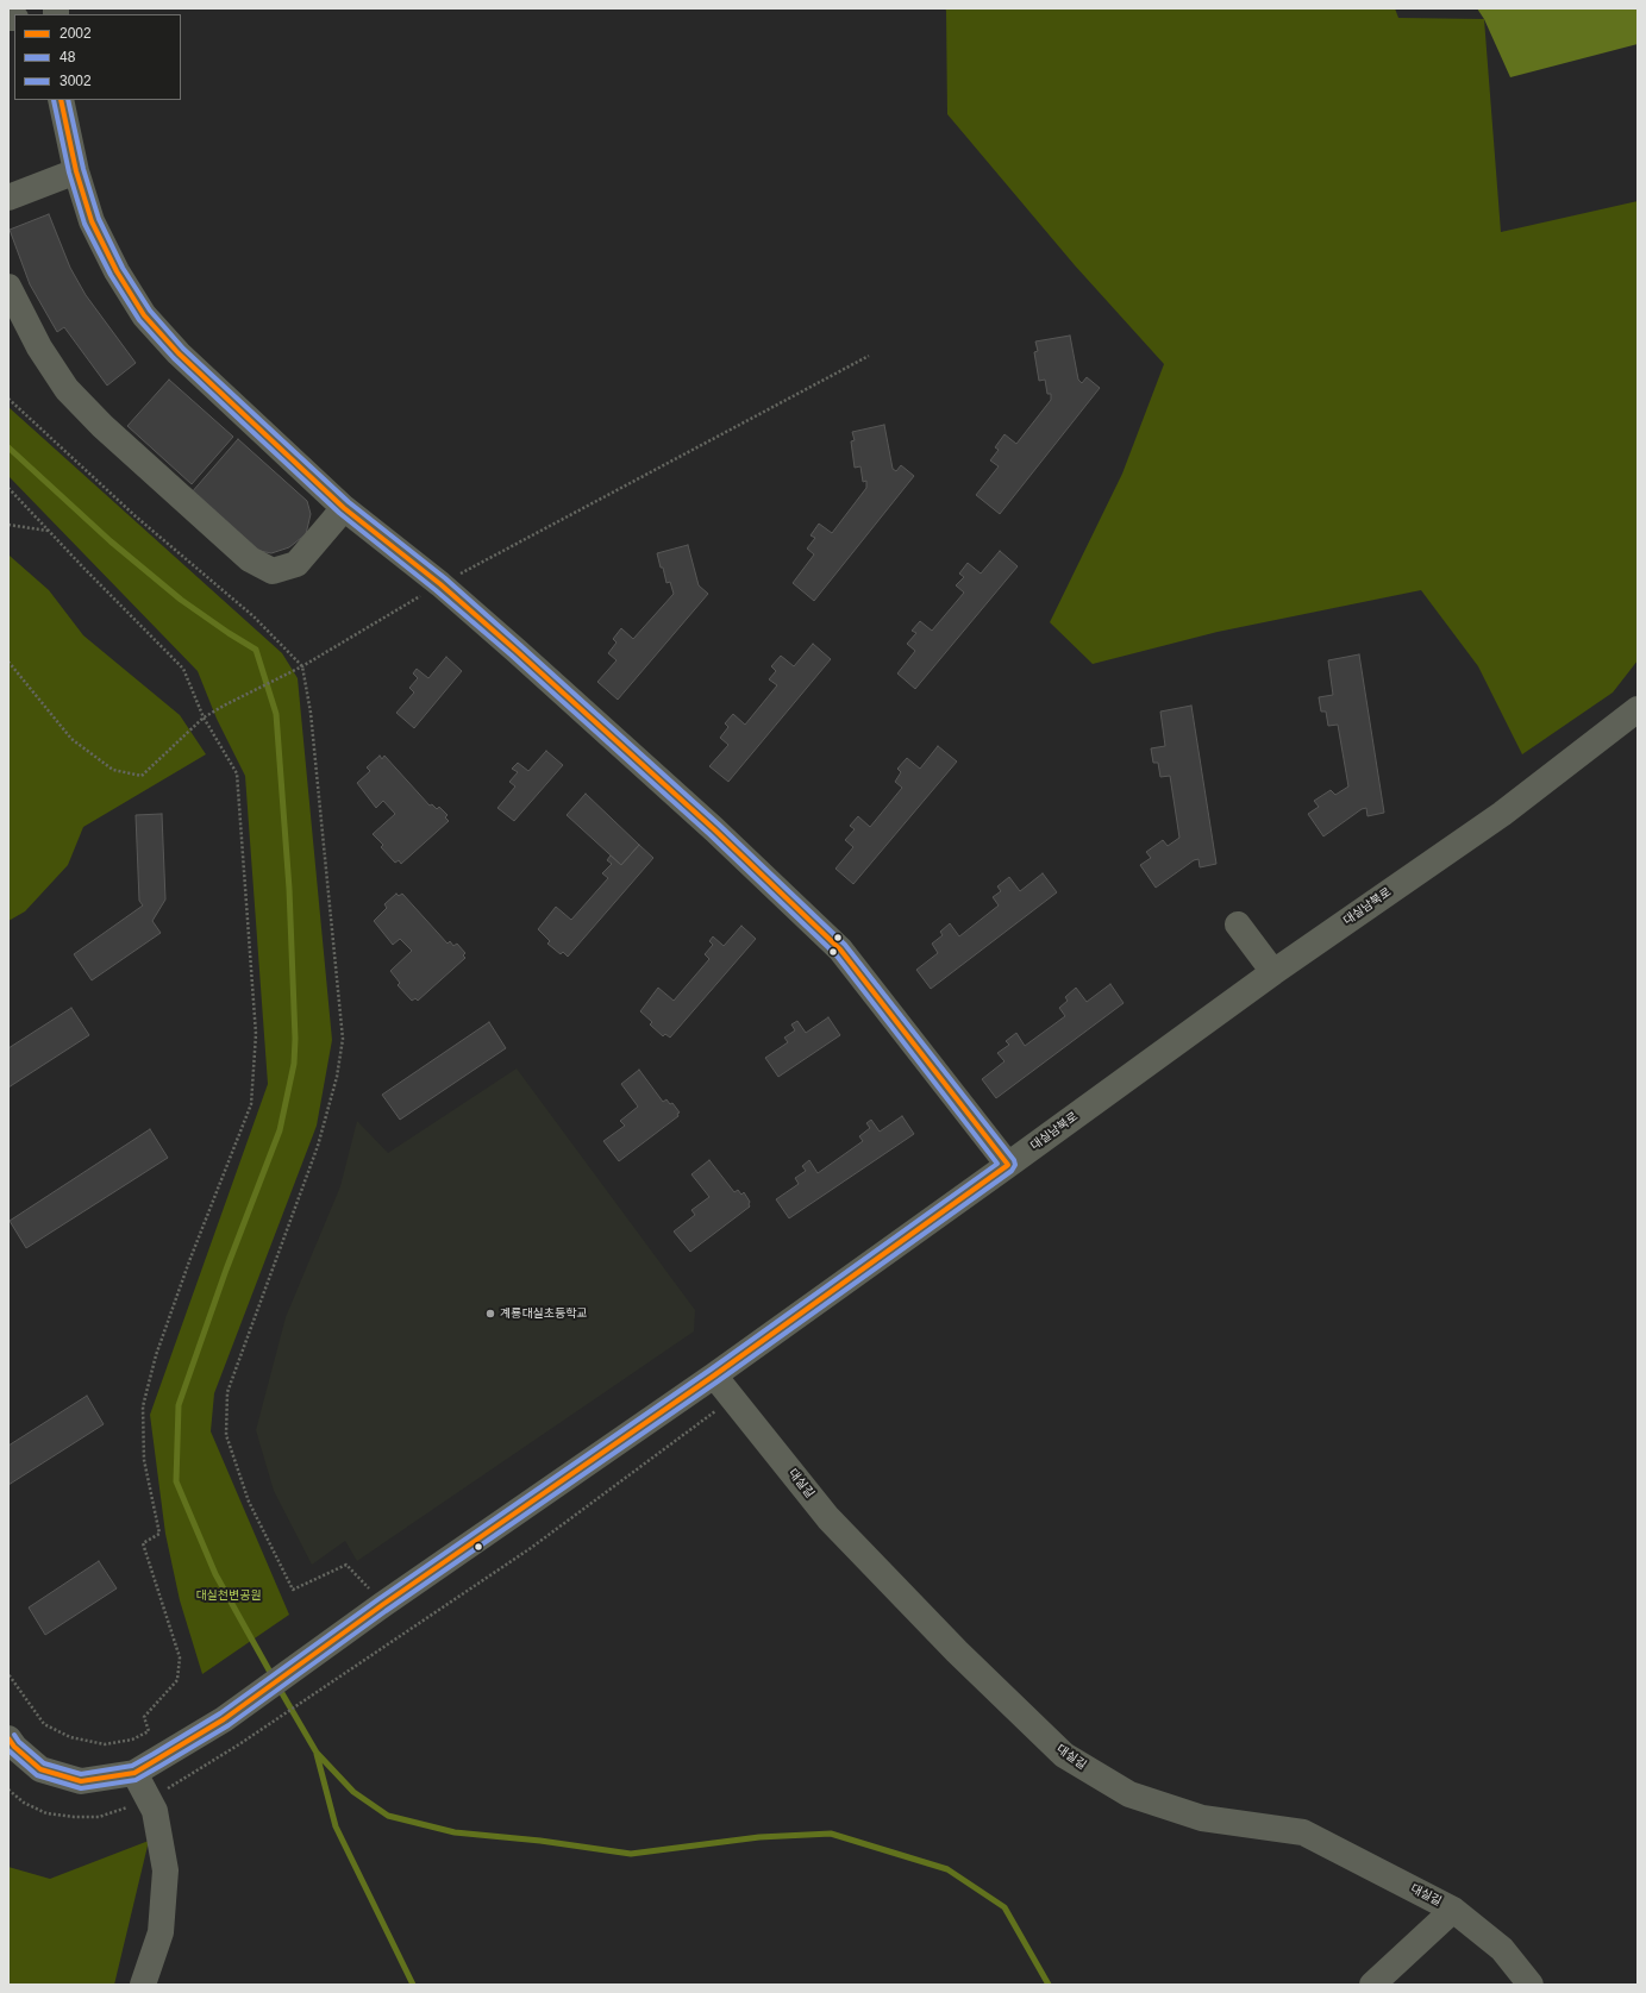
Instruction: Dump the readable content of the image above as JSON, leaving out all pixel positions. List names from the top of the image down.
{
  "streets": {
    "street": ["대실남북로", "대실길"]
  },
  "crossings": [
    ["대실남북로", "대실길"]
  ],
  "parks": ["대실천변공원"],
  "places": ["계룡대실초등학교"],
  "lines": ["transit line 2002", "transit line 48", "transit line 3002"],
  "legend": ["2002", "48", "3002"]
}
